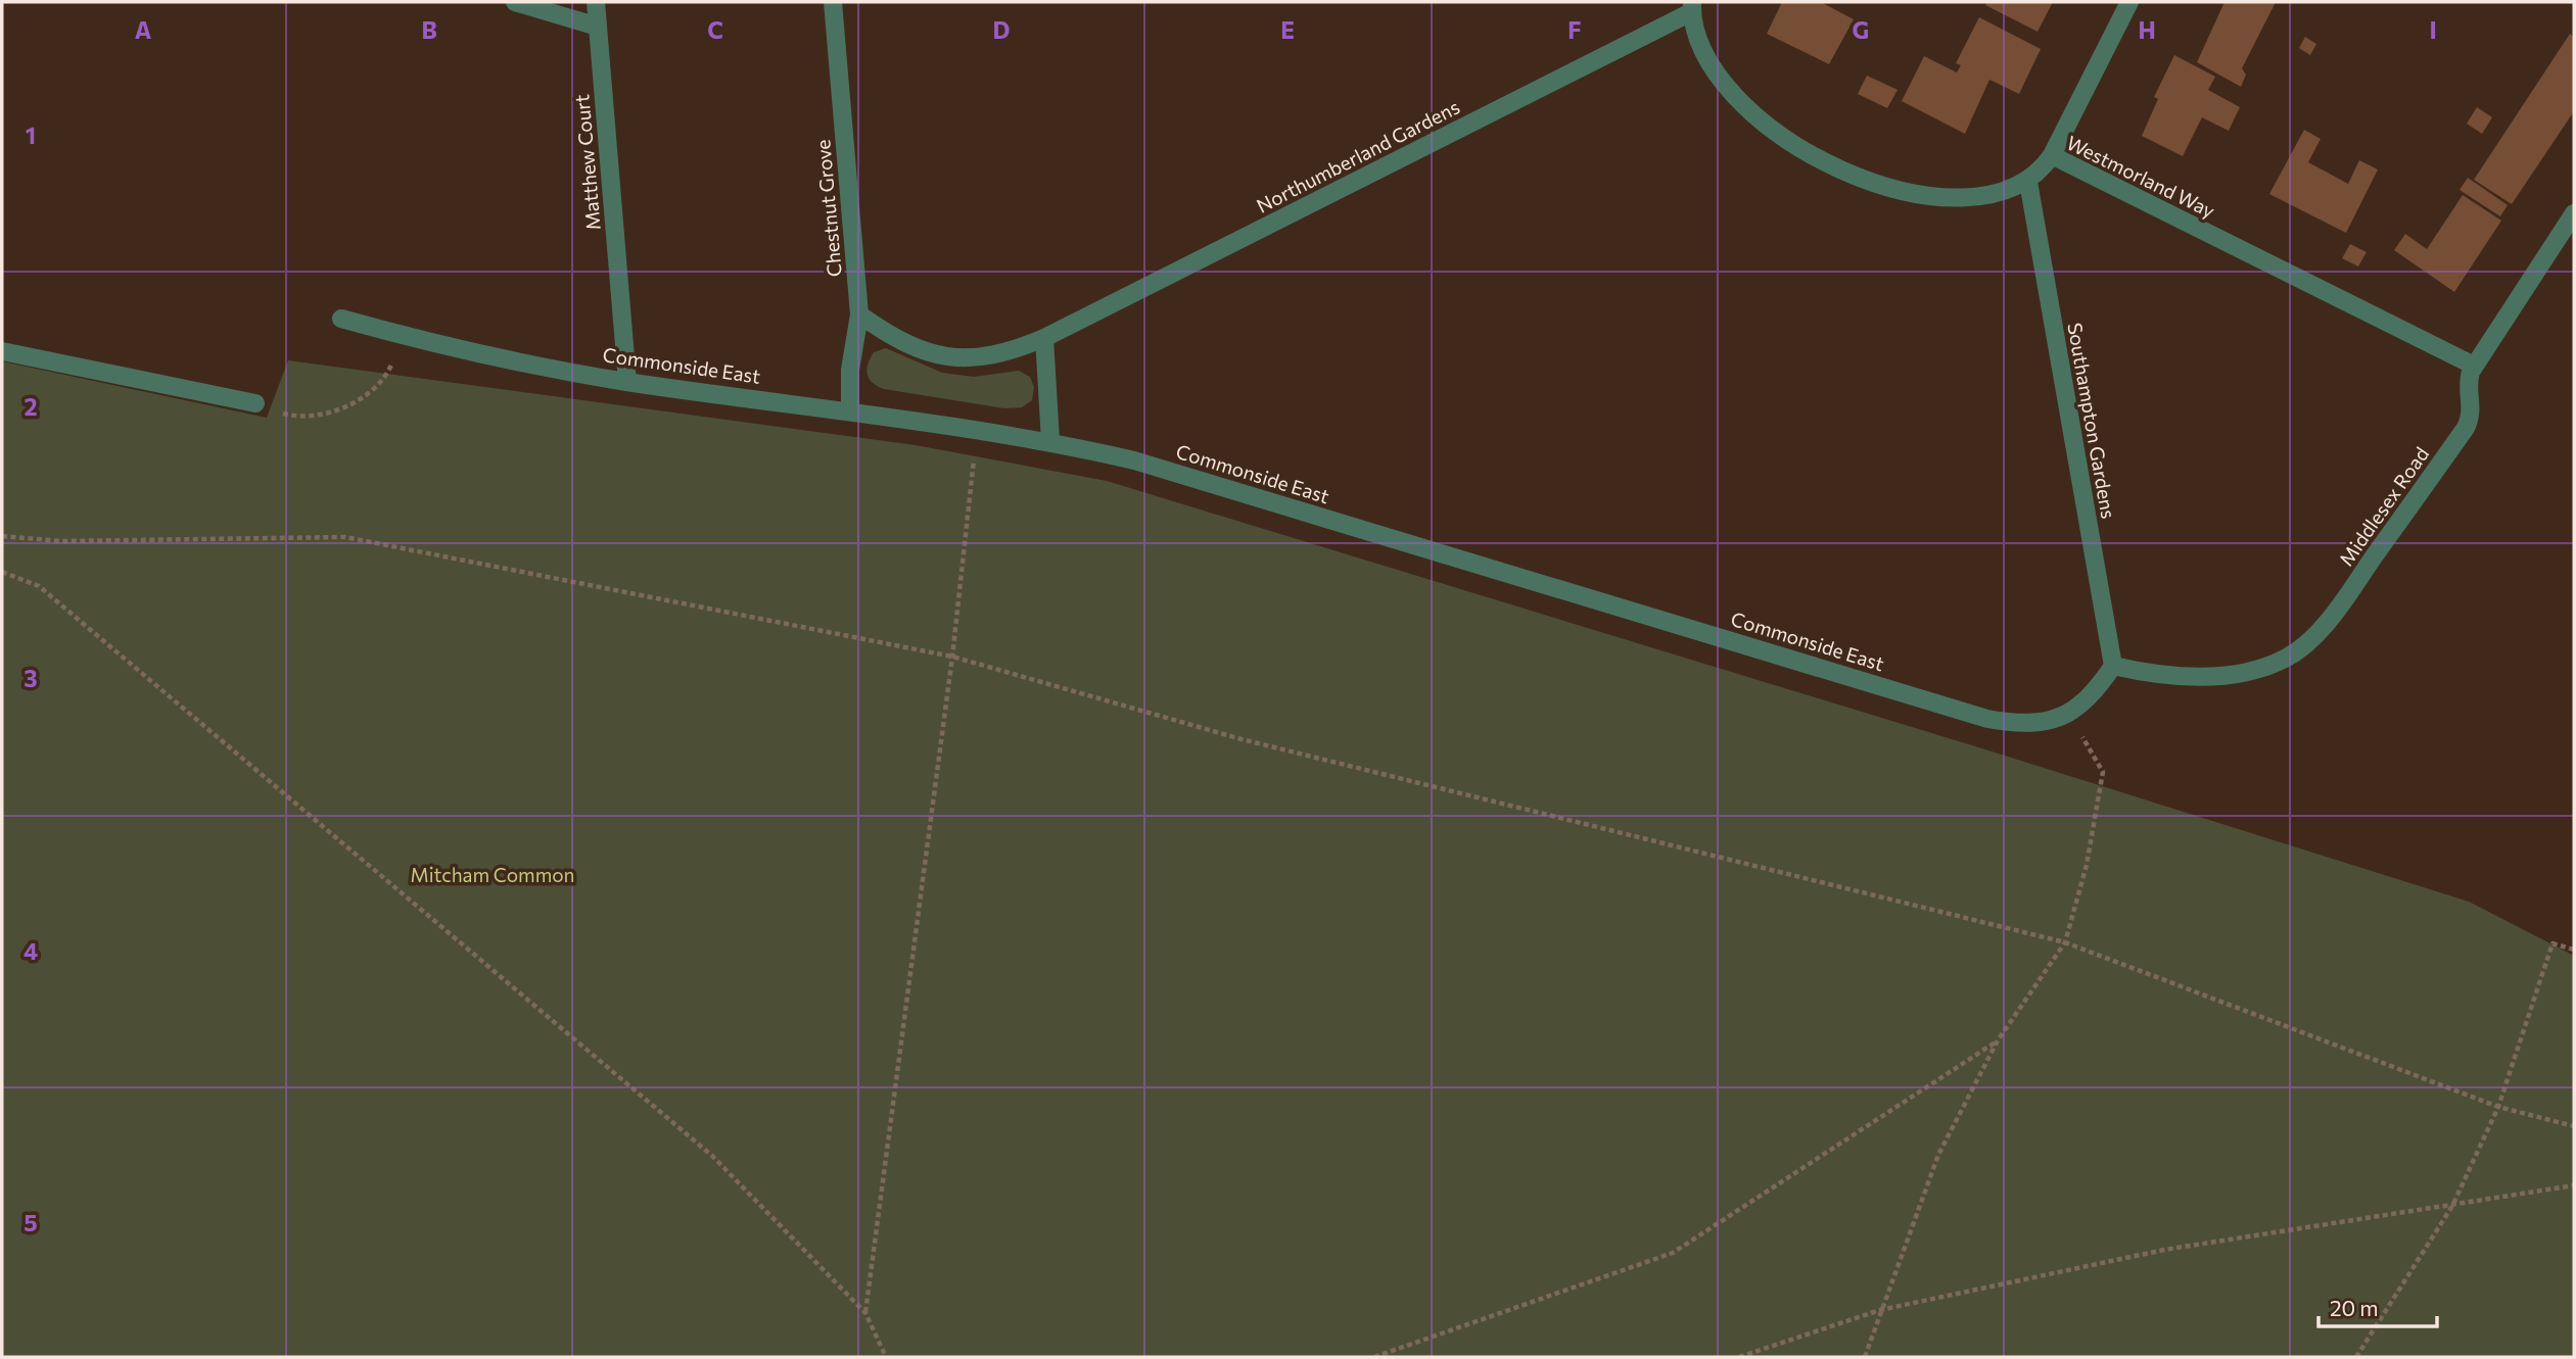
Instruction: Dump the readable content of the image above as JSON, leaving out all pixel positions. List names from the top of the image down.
{
  "streets": {
    "street": [
      "Northumberland Gardens",
      "Matthew Court",
      "Westmorland Way",
      "Chestnut Grove",
      "Commonside East",
      "Southampton Gardens",
      "Middlesex Road"
    ]
  },
  "crossings": [
    ["Northumberland Gardens", "Chestnut Grove"],
    ["Matthew Court", "Commonside East"],
    ["Westmorland Way", "Southampton Gardens"],
    ["Westmorland Way", "Middlesex Road"],
    ["Chestnut Grove", "Commonside East"],
    ["Commonside East", "Southampton Gardens"],
    ["Commonside East", "Middlesex Road"],
    ["Southampton Gardens", "Middlesex Road"]
  ],
  "parks": ["Mitcham Common"],
  "scale_bar": "20 m",
  "grid": {
    "columns": [
      "A",
      "B",
      "C",
      "D",
      "E",
      "F",
      "G",
      "H",
      "I"
    ],
    "rows": [
      "1",
      "2",
      "3",
      "4",
      "5"
    ]
  }
}
